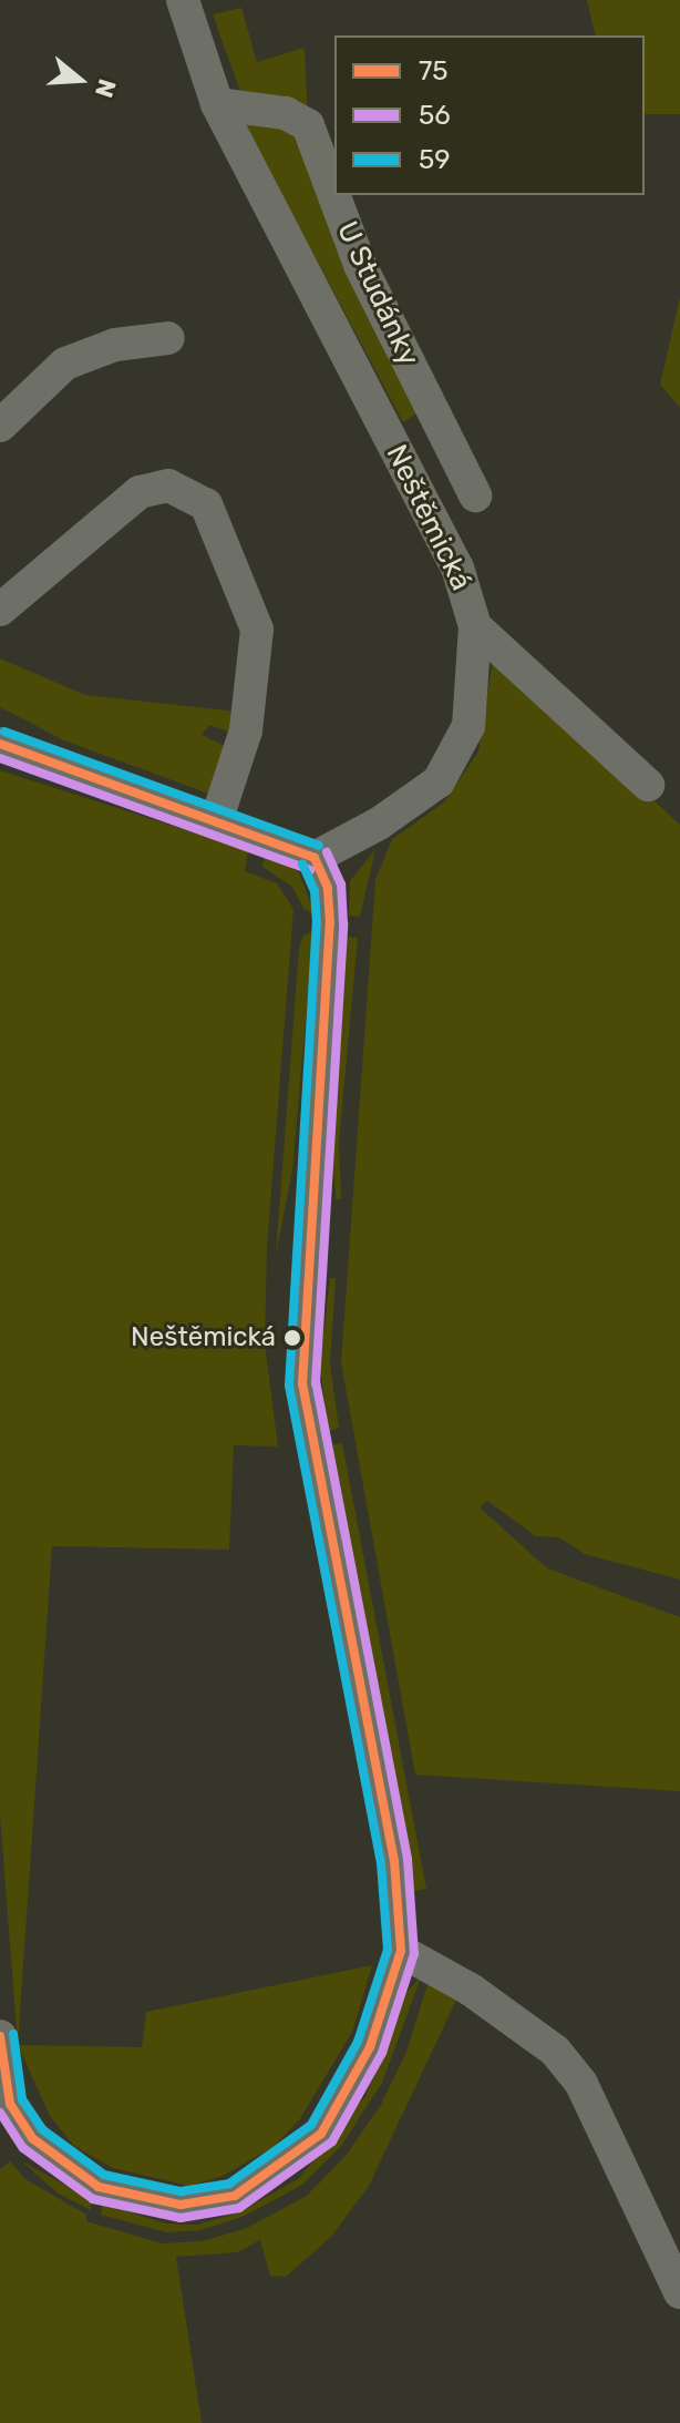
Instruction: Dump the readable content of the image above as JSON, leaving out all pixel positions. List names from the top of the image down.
{
  "streets": {
    "street": ["U Studánky", "Neštěmická"]
  },
  "crossings": [
    ["U Studánky", "Neštěmická"]
  ],
  "places": ["Neštěmická"],
  "lines": ["transit line 59", "transit line 75", "transit line 56"],
  "legend": ["75", "56", "59"],
  "north": "right"
}
